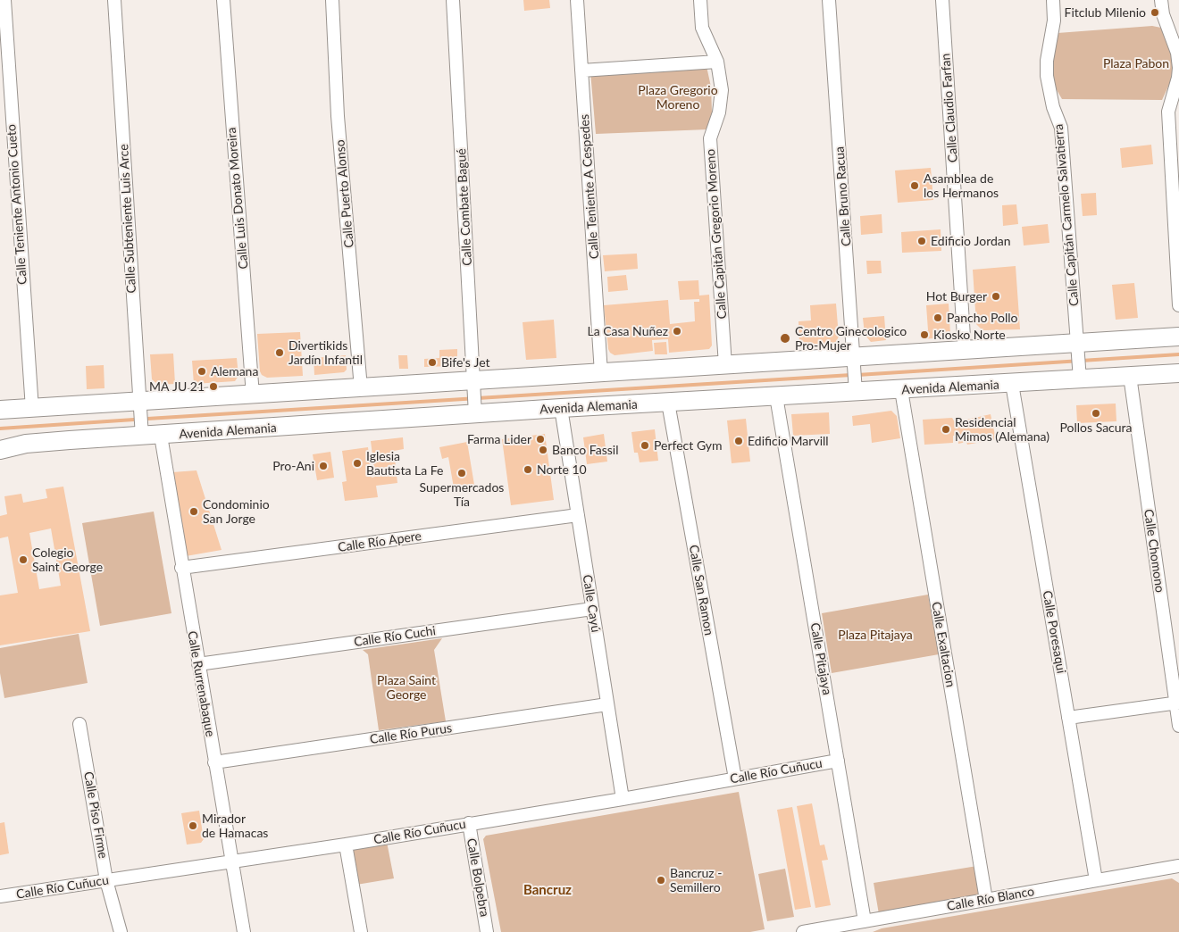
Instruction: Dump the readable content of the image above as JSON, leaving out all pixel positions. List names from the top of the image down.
{
  "streets": {
    "main road": ["Avenida Alemania"],
    "street": [
      "Calle Claudio Farfan",
      "Calle Teniente A Cespedes",
      "Calle Puerto Alonso",
      "Calle Bruno Racua",
      "Calle Luis Donato Moreira",
      "Calle Teniente Antonio Cueto",
      "Calle Combate Bagué",
      "Calle Capitán Carmelo Salvatierra",
      "Calle Subteniente Luis Arce",
      "Calle Capitán Gregorio Moreno",
      "Calle Río Apere",
      "Calle Chomono",
      "Calle San Ramon",
      "Calle Cayú",
      "Calle Poresaqui",
      "Calle Río Cuchi",
      "Calle Exaltacion",
      "Calle Pitajaya",
      "Calle Rurrenabaque",
      "Calle Río Purus",
      "Calle Río Cuñucu",
      "Calle Piso Firme",
      "Calle Bolpebra",
      "Calle Río Blanco"
    ]
  },
  "crossings": [
    ["Calle Bruno Racua", "Avenida Alemania"],
    ["Calle Combate Bagué", "Avenida Alemania"],
    ["Calle Capitán Carmelo Salvatierra", "Avenida Alemania"],
    ["Calle Subteniente Luis Arce", "Avenida Alemania"],
    ["Avenida Alemania", "Calle Chomono"],
    ["Avenida Alemania", "Calle San Ramon"],
    ["Avenida Alemania", "Calle Cayú"],
    ["Avenida Alemania", "Calle Poresaqui"],
    ["Avenida Alemania", "Calle Exaltacion"],
    ["Avenida Alemania", "Calle Pitajaya"],
    ["Avenida Alemania", "Calle Rurrenabaque"],
    ["Calle Río Apere", "Calle Cayú"],
    ["Calle Río Apere", "Calle Rurrenabaque"],
    ["Calle San Ramon", "Calle Río Cuñucu"],
    ["Calle Cayú", "Calle Río Cuchi"],
    ["Calle Cayú", "Calle Río Purus"],
    ["Calle Cayú", "Calle Río Cuñucu"],
    ["Calle Poresaqui", "Calle Río Blanco"],
    ["Calle Río Cuchi", "Calle Rurrenabaque"],
    ["Calle Exaltacion", "Calle Río Blanco"],
    ["Calle Pitajaya", "Calle Río Cuñucu"],
    ["Calle Pitajaya", "Calle Río Blanco"],
    ["Calle Rurrenabaque", "Calle Río Purus"],
    ["Calle Rurrenabaque", "Calle Río Cuñucu"],
    ["Calle Río Cuñucu", "Calle Piso Firme"],
    ["Calle Río Cuñucu", "Calle Bolpebra"]
  ],
  "districts": ["Bancruz"],
  "parks": [
    "Plaza Pabon",
    "Plaza Gregorio Moreno",
    "Plaza Pitajaya",
    "Plaza Saint George"
  ],
  "places": [
    "Fitclub Milenio",
    "Asamblea de los Hermanos",
    "Edificio Jordan",
    "Hot Burger",
    "Pancho Pollo",
    "La Casa Nuñez",
    "Kiosko Norte",
    "Centro Ginecologico Pro-Mujer",
    "Divertikids Jardín Infantil",
    "Bife's Jet",
    "Alemana",
    "MA JU 21",
    "Pollos Sacura",
    "Residencial Mimos (Alemana)",
    "Farma Lider",
    "Edificio Marvill",
    "Perfect Gym",
    "Banco Fassil",
    "Iglesia Bautista La Fe",
    "Pro-Ani",
    "Norte 10",
    "Supermercados Tía",
    "Condominio San Jorge",
    "Colegio Saint George",
    "Mirador de Hamacas",
    "Bancruz - Semillero"
  ]
}
